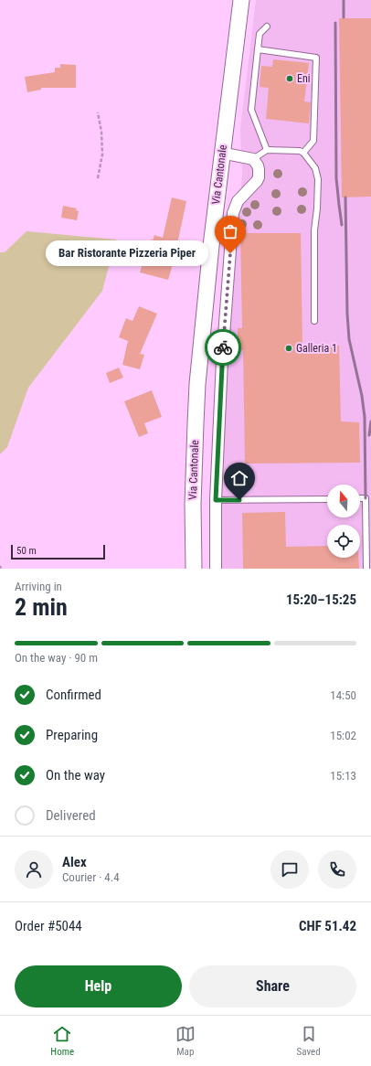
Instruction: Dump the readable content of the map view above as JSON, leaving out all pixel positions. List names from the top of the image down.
{
  "streets": {
    "main road": ["Via Cantonale"]
  },
  "places": ["Eni", "Bar Ristorante Pizzeria Piper", "Galleria 1"],
  "scale_bar": "50 m",
  "north": "top",
  "page": {
    "bubble": "Bar Ristorante Pizzeria Piper",
    "scale": "50 m",
    "heading": ["2 min", "Arriving in", "15:20–15:25"],
    "panel": [
      "Alex",
      "Courier · 4.4",
      "Order #5044",
      "CHF 51.42"
    ],
    "bar": "On the way · 90 m",
    "list": [
      ["Confirmed", "14:50"],
      ["Preparing", "15:02"],
      ["On the way", "15:13"],
      "Delivered"
    ],
    "buttons": ["Help", "Share"],
    "tabs": ["Home", "Map", "Saved"]
  }
}
